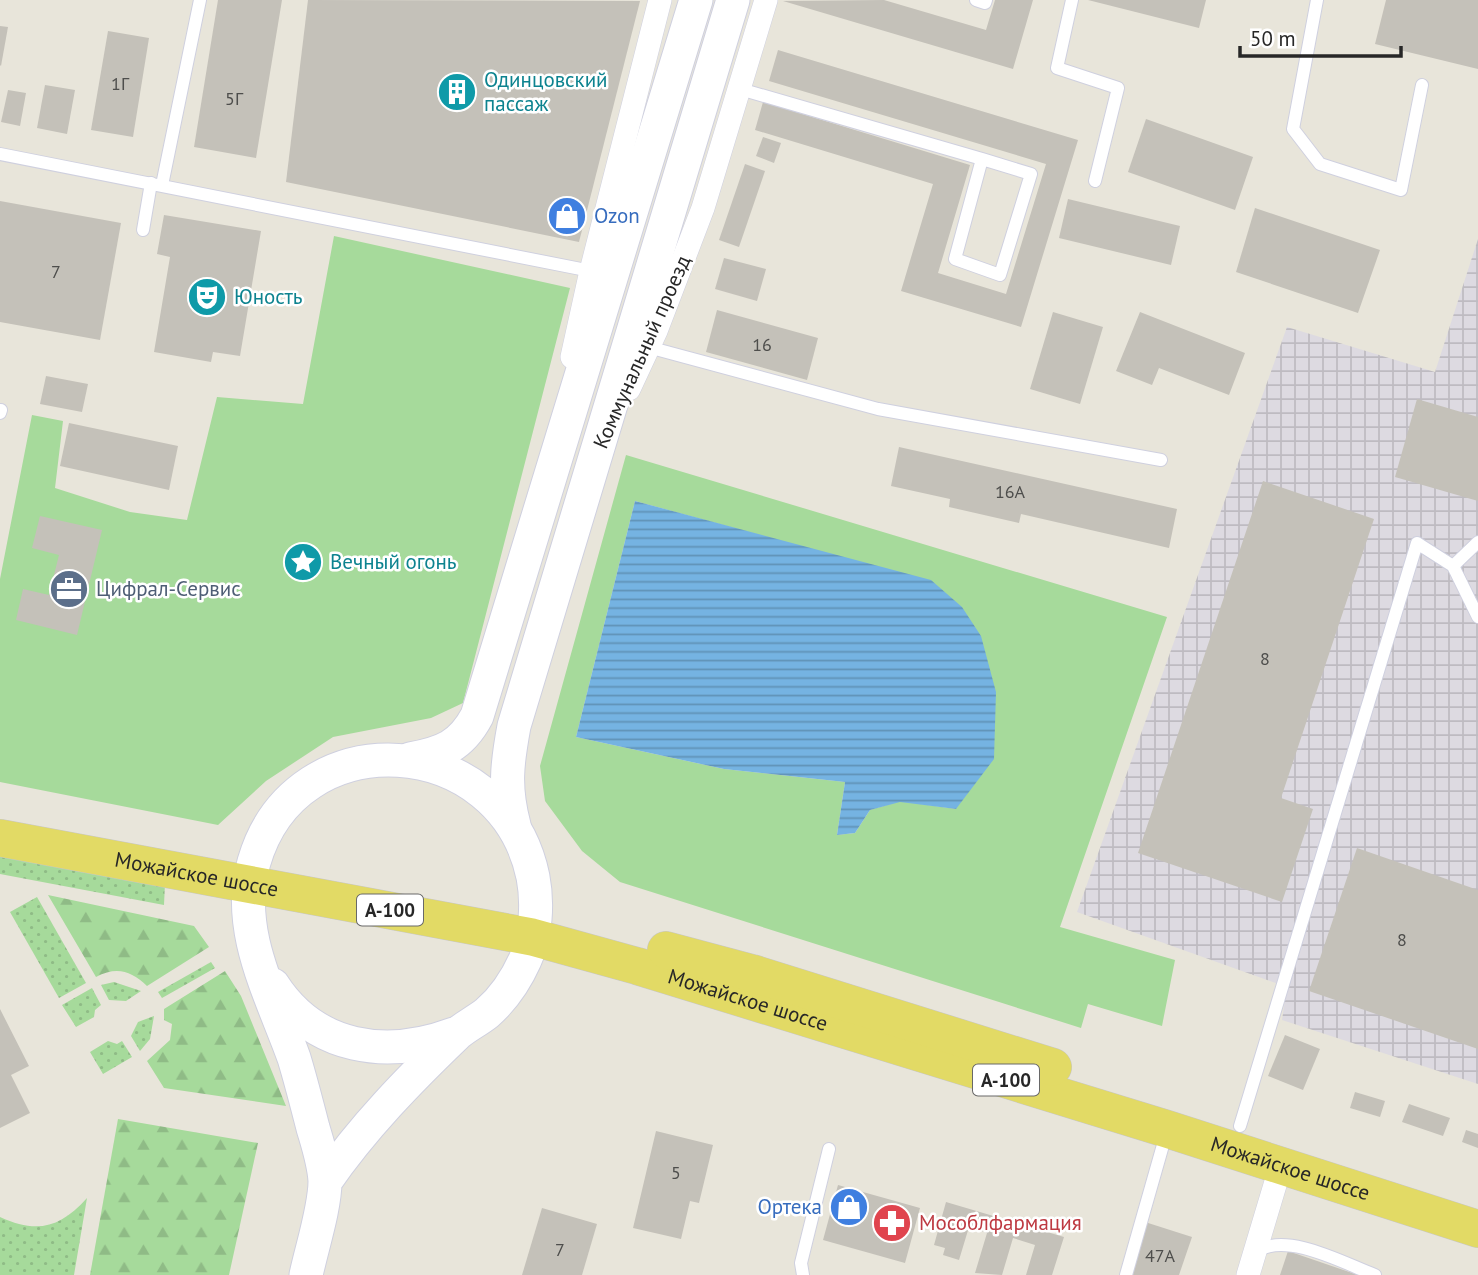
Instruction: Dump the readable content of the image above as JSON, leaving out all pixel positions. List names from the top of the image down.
{
  "streets": {
    "main road": ["Коммунальный проезд", "Можайское шоссе", "А-100"]
  },
  "places": {
    "building": ["Одинцовский пассаж"],
    "shop": ["Ozon", "Ортека"],
    "theatre": ["Юность"],
    "place": ["Вечный огонь"],
    "office": ["Цифрал-Сервис"],
    "pharmacy": ["Мособлфармация"]
  },
  "house_numbers": [
    "1Г",
    "5Г",
    "7",
    "16",
    "16А",
    "8",
    "8",
    "5",
    "7",
    "47А"
  ],
  "scale_bar": "50 m"
}
